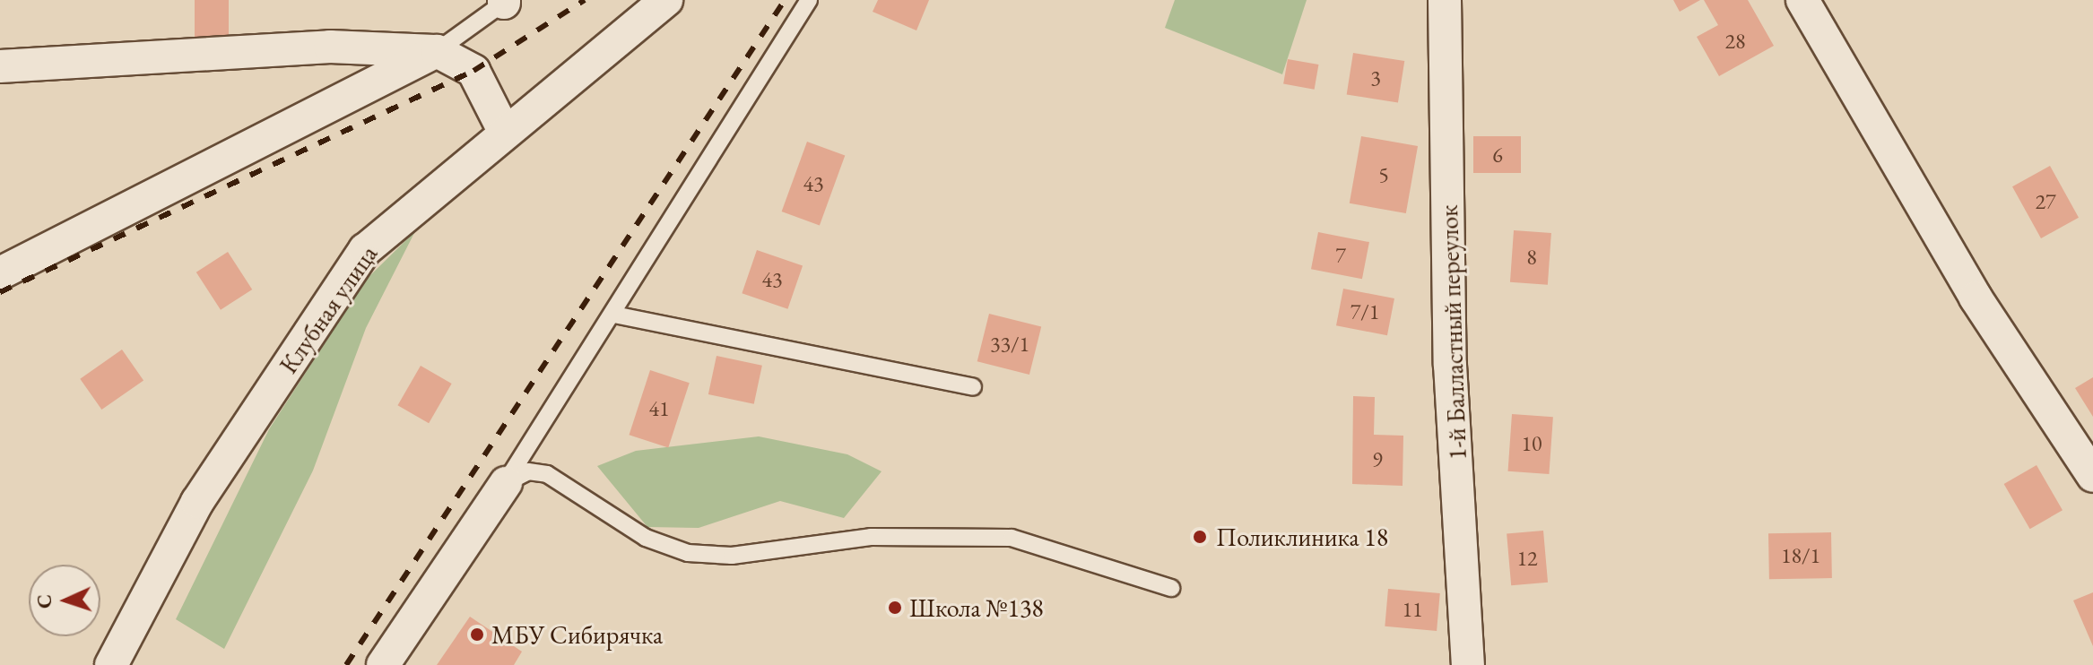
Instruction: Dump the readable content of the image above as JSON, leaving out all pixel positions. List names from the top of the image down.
{
  "streets": {
    "street": ["Клубная улица", "1-й Балластный переулок"]
  },
  "places": ["Поликлиника 18", "Школа №138", "МБУ Сибирячка"],
  "house_numbers": [
    "28",
    "3",
    "6",
    "5",
    "43",
    "27",
    "7",
    "8",
    "43",
    "7/1",
    "33/1",
    "41",
    "10",
    "9",
    "18/1",
    "12",
    "11"
  ],
  "north": "left"
}
